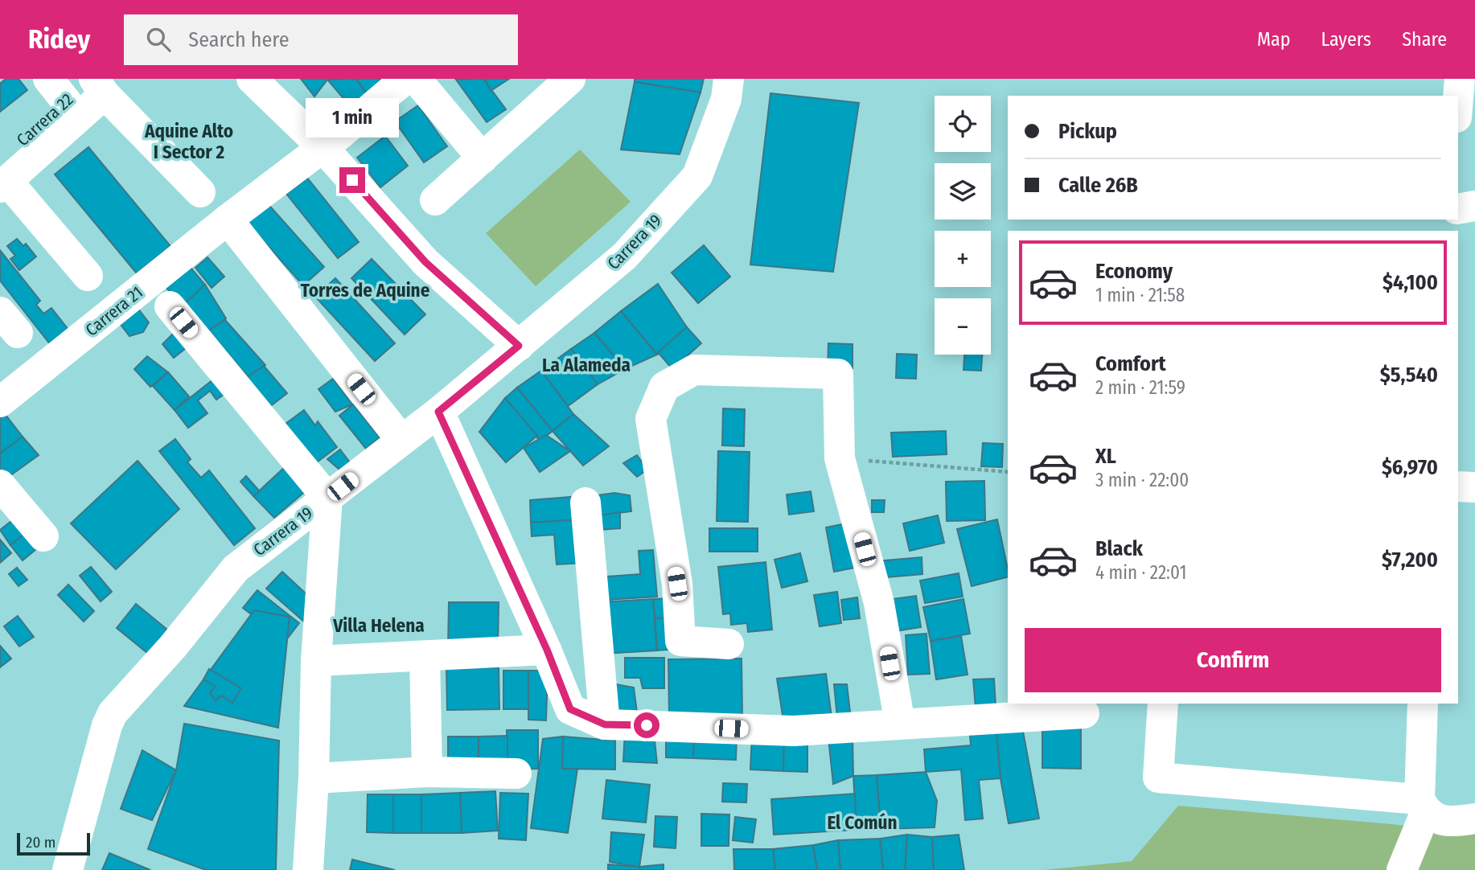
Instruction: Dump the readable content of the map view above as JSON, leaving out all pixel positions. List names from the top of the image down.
{
  "streets": {
    "street": ["Carrera 22", "Carrera 19", "Carrera 21"]
  },
  "districts": [
    "Aquine Alto I Sector 2",
    "Torres de Aquine",
    "La Alameda",
    "Villa Helena",
    "El Común"
  ],
  "scale_bar": "20 m",
  "page": {
    "header": "Ridey",
    "search": "Search here",
    "nav": ["Map", "Layers", "Share"],
    "map_buttons": ["+", "−"],
    "banner": ["Pickup", "Calle 26B"],
    "bubble": "1 min",
    "list": [
      {
        "name": "Economy",
        "note": "1 min · 21:58",
        "value": "$4,100"
      },
      {
        "name": "Comfort",
        "note": "2 min · 21:59",
        "value": "$5,540"
      },
      {
        "name": "XL",
        "note": "3 min · 22:00",
        "value": "$6,970"
      },
      {
        "name": "Black",
        "note": "4 min · 22:01",
        "value": "$7,200"
      }
    ],
    "buttons": "Confirm",
    "scale": "20 m"
  }
}
